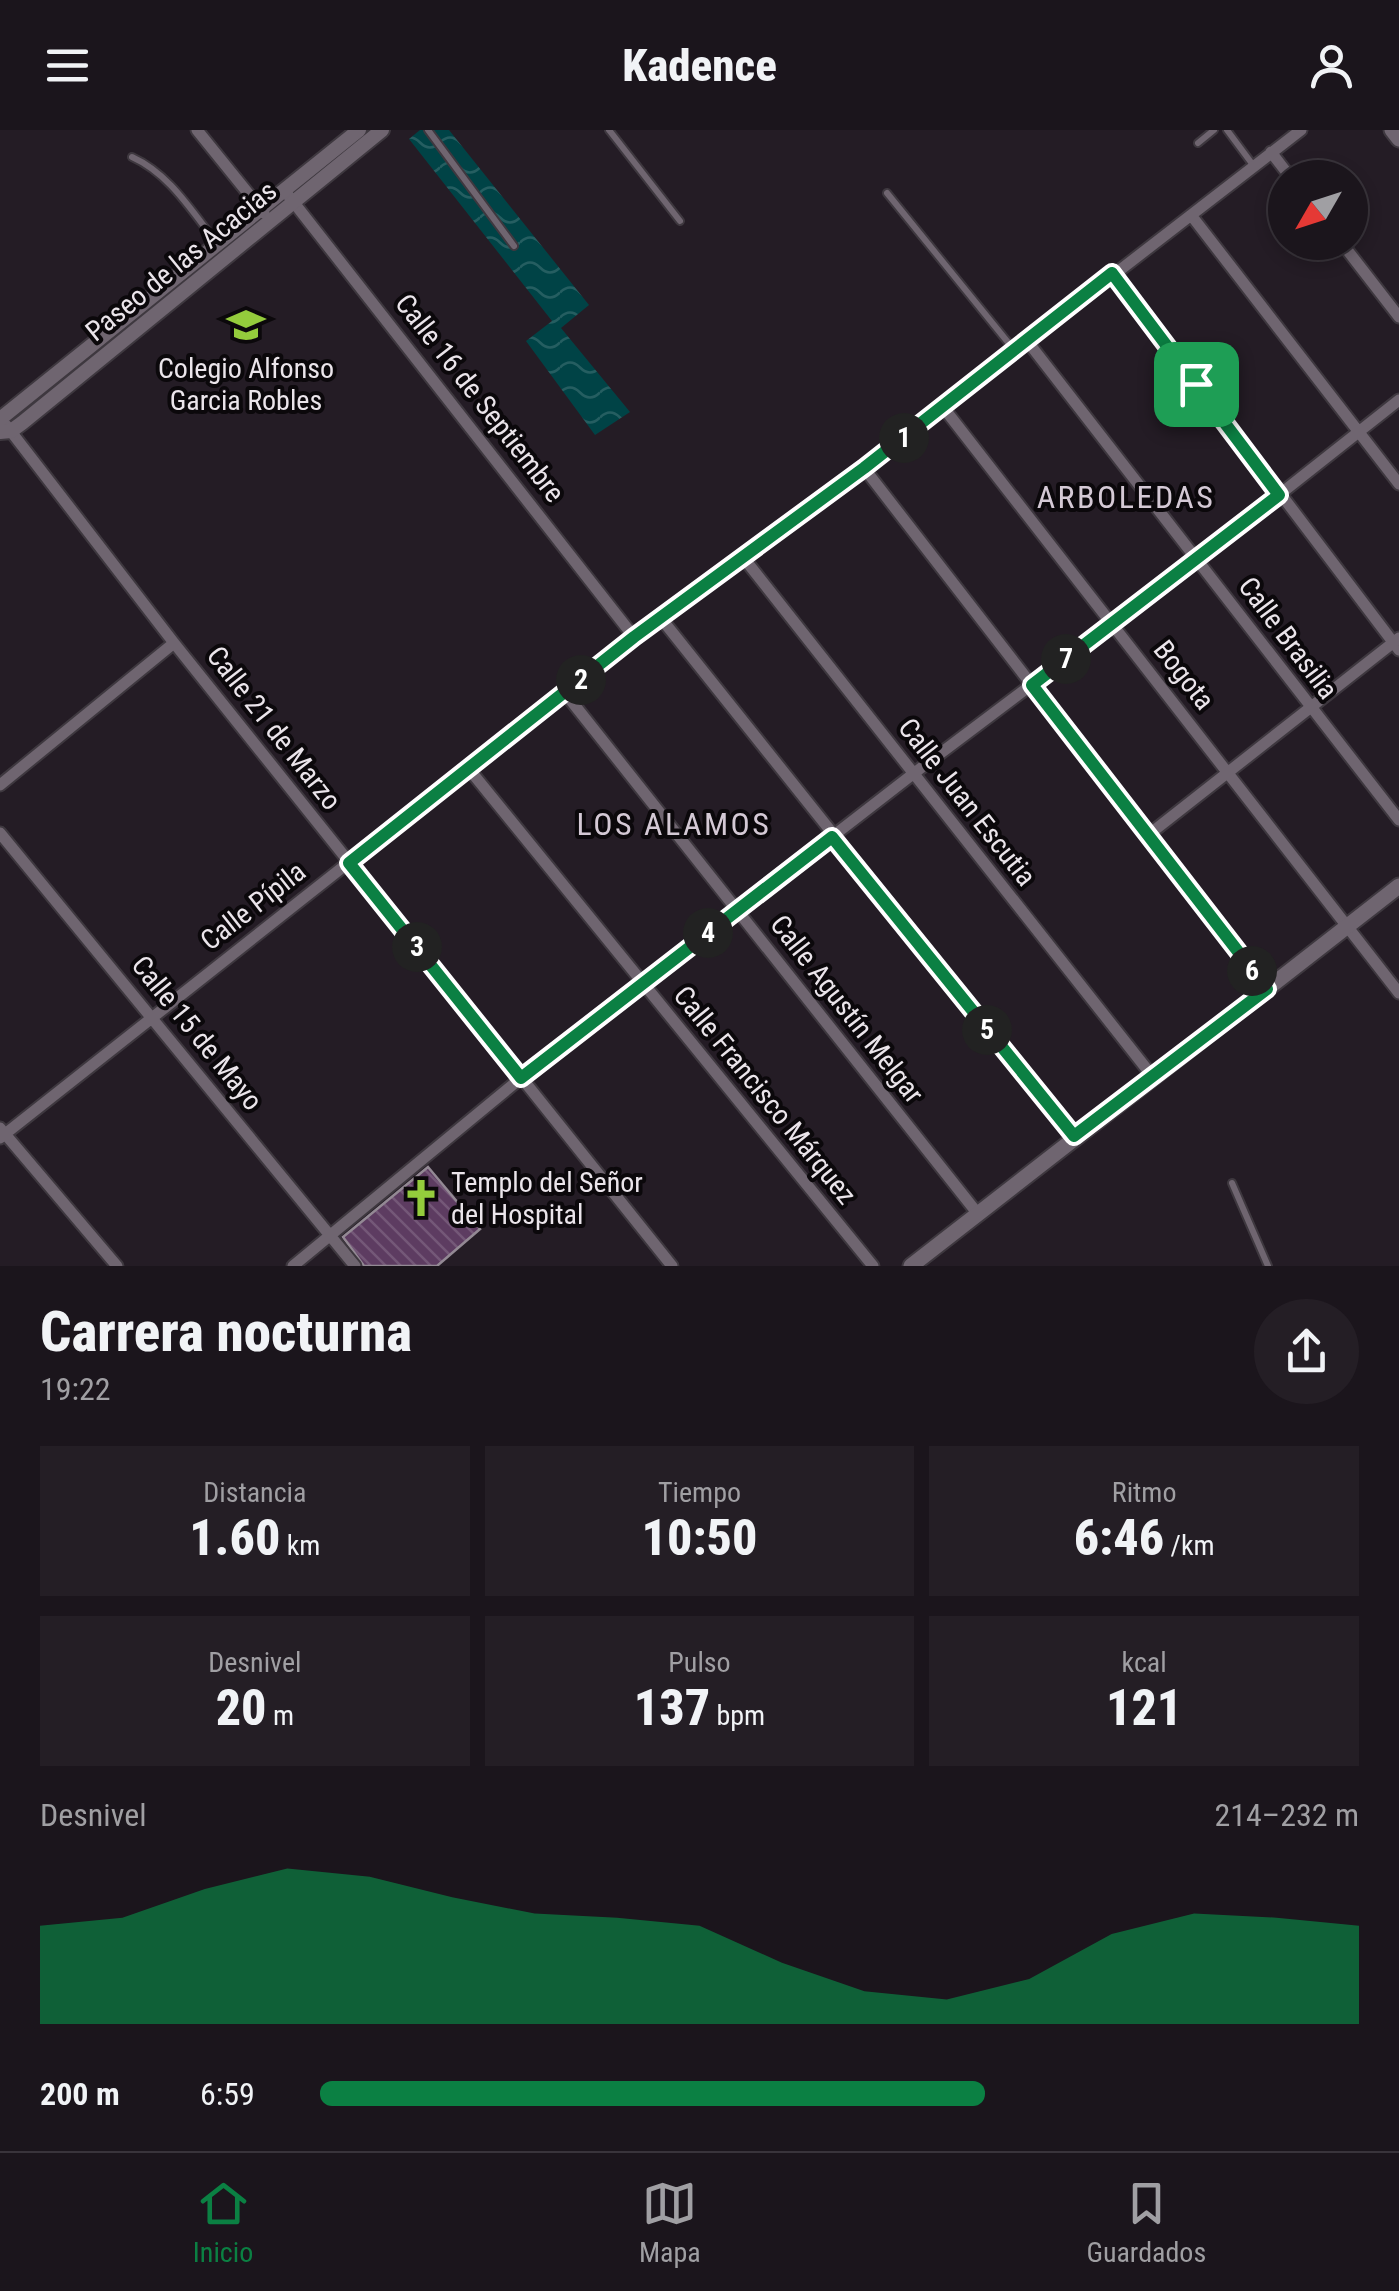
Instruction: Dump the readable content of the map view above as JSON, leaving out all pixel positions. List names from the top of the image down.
{
  "streets": {
    "street": [
      "Paseo de las Acacias",
      "Calle 16 de Septiembre",
      "Calle Brasilia",
      "Bogota",
      "Calle 21 de Marzo",
      "Calle Juan Escutia",
      "Calle Pípila",
      "Calle Agustín Melgar",
      "Calle 15 de Mayo",
      "Calle Francisco Márquez"
    ]
  },
  "crossings": [
    ["Paseo de las Acacias", "Calle 16 de Septiembre"],
    ["Paseo de las Acacias", "Calle 21 de Marzo"],
    ["Calle 16 de Septiembre", "Calle Pípila"],
    ["Calle Brasilia", "Calle Pípila"],
    ["Bogota", "Calle Pípila"],
    ["Calle 21 de Marzo", "Calle Pípila"],
    ["Calle Juan Escutia", "Calle Pípila"],
    ["Calle Pípila", "Calle Agustín Melgar"],
    ["Calle Pípila", "Calle 15 de Mayo"],
    ["Calle Pípila", "Calle Francisco Márquez"]
  ],
  "districts": ["ARBOLEDAS", "LOS ALAMOS"],
  "places": {
    "school or university": ["Colegio Alfonso Garcia Robles"],
    "church": ["Templo del Señor del Hospital"]
  },
  "north": "bottom left",
  "page": {
    "header": "Kadence",
    "pins": [
      "1",
      "7",
      "2",
      "4",
      "3",
      "6",
      "5"
    ],
    "heading": ["Carrera nocturna", "19:22"],
    "stats": [
      ["Distancia", "1.60 km"],
      ["Tiempo", "10:50"],
      ["Ritmo", "6:46 /km"],
      ["Desnivel", "20 m"],
      ["Pulso", "137 bpm"],
      ["kcal", "121"]
    ],
    "chart": ["Desnivel", "214–232 m"],
    "list": [
      {
        "name": "200 m",
        "note": "6:59"
      }
    ],
    "tabs": ["Inicio", "Mapa", "Guardados"]
  }
}
